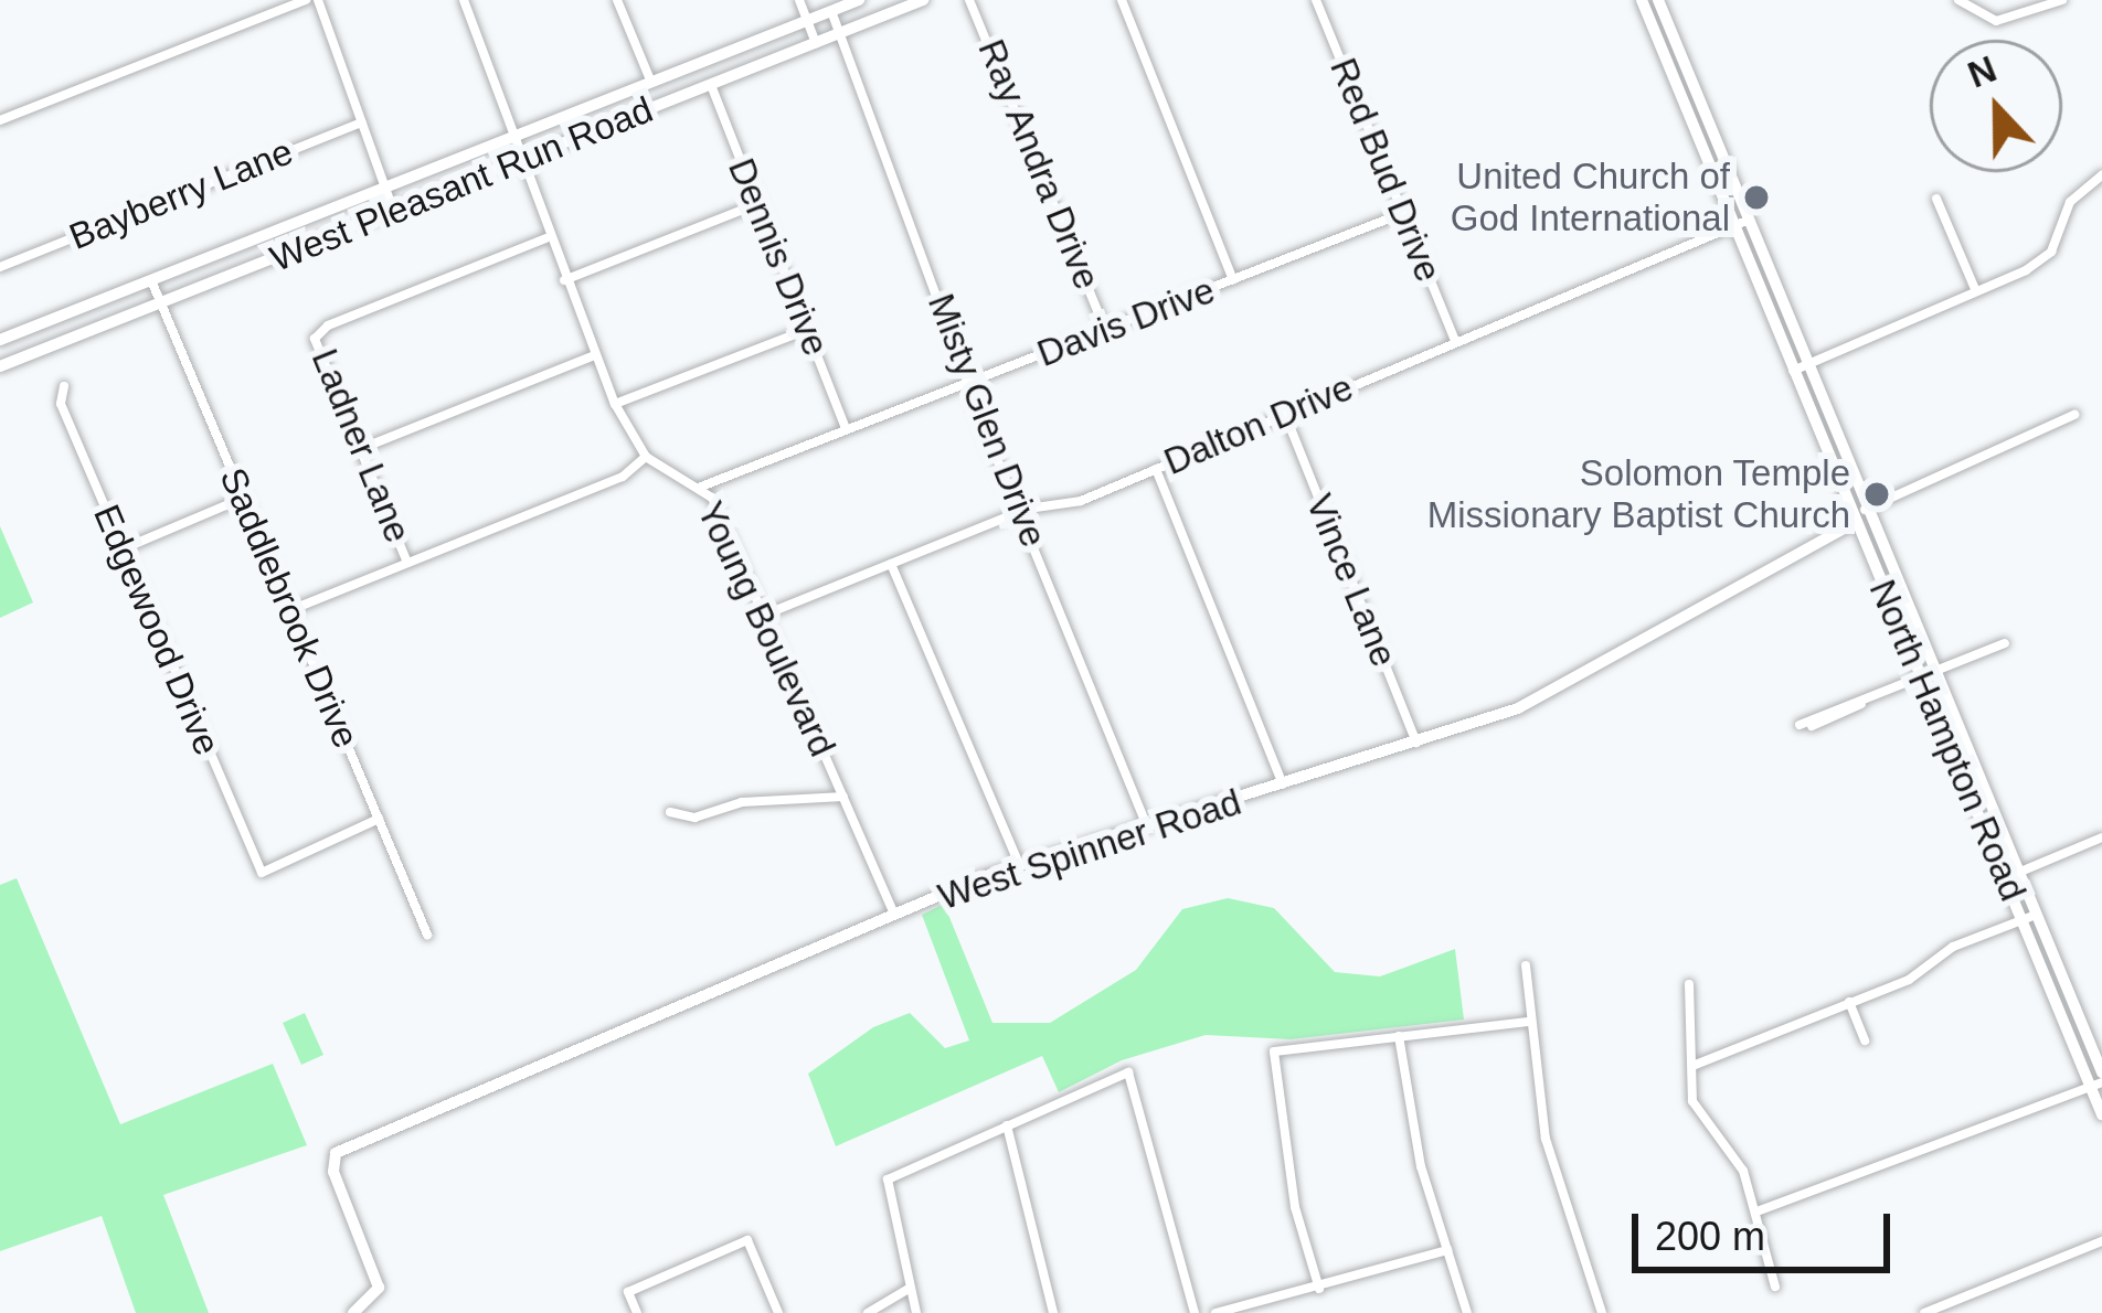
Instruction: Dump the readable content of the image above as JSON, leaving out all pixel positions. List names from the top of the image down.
{
  "streets": {
    "main road": ["West Pleasant Run Road", "North Hampton Road", "West Spinner Road"],
    "street": [
      "Ray Andra Drive",
      "Red Bud Drive",
      "Bayberry Lane",
      "Dennis Drive",
      "Davis Drive",
      "Misty Glen Drive",
      "Dalton Drive",
      "Ladner Lane",
      "Vince Lane",
      "Saddlebrook Drive",
      "Young Boulevard",
      "Edgewood Drive"
    ]
  },
  "crossings": [
    ["Ray Andra Drive", "Davis Drive"],
    ["Red Bud Drive", "Davis Drive"],
    ["Red Bud Drive", "Dalton Drive"],
    ["West Pleasant Run Road", "Dennis Drive"],
    ["West Pleasant Run Road", "Misty Glen Drive"],
    ["West Pleasant Run Road", "Saddlebrook Drive"],
    ["West Pleasant Run Road", "Young Boulevard"],
    ["Dennis Drive", "Davis Drive"],
    ["Davis Drive", "Misty Glen Drive"],
    ["Davis Drive", "Young Boulevard"],
    ["Misty Glen Drive", "Dalton Drive"],
    ["Misty Glen Drive", "West Spinner Road"],
    ["Dalton Drive", "Vince Lane"],
    ["Dalton Drive", "Young Boulevard"],
    ["Dalton Drive", "North Hampton Road"],
    ["Ladner Lane", "Young Boulevard"],
    ["Vince Lane", "West Spinner Road"],
    ["Saddlebrook Drive", "Edgewood Drive"],
    ["Young Boulevard", "West Spinner Road"],
    ["North Hampton Road", "West Spinner Road"]
  ],
  "places": ["United Church of God International", "Solomon Temple Missionary Baptist Church"],
  "scale_bar": "200 m",
  "north": "top"
}
